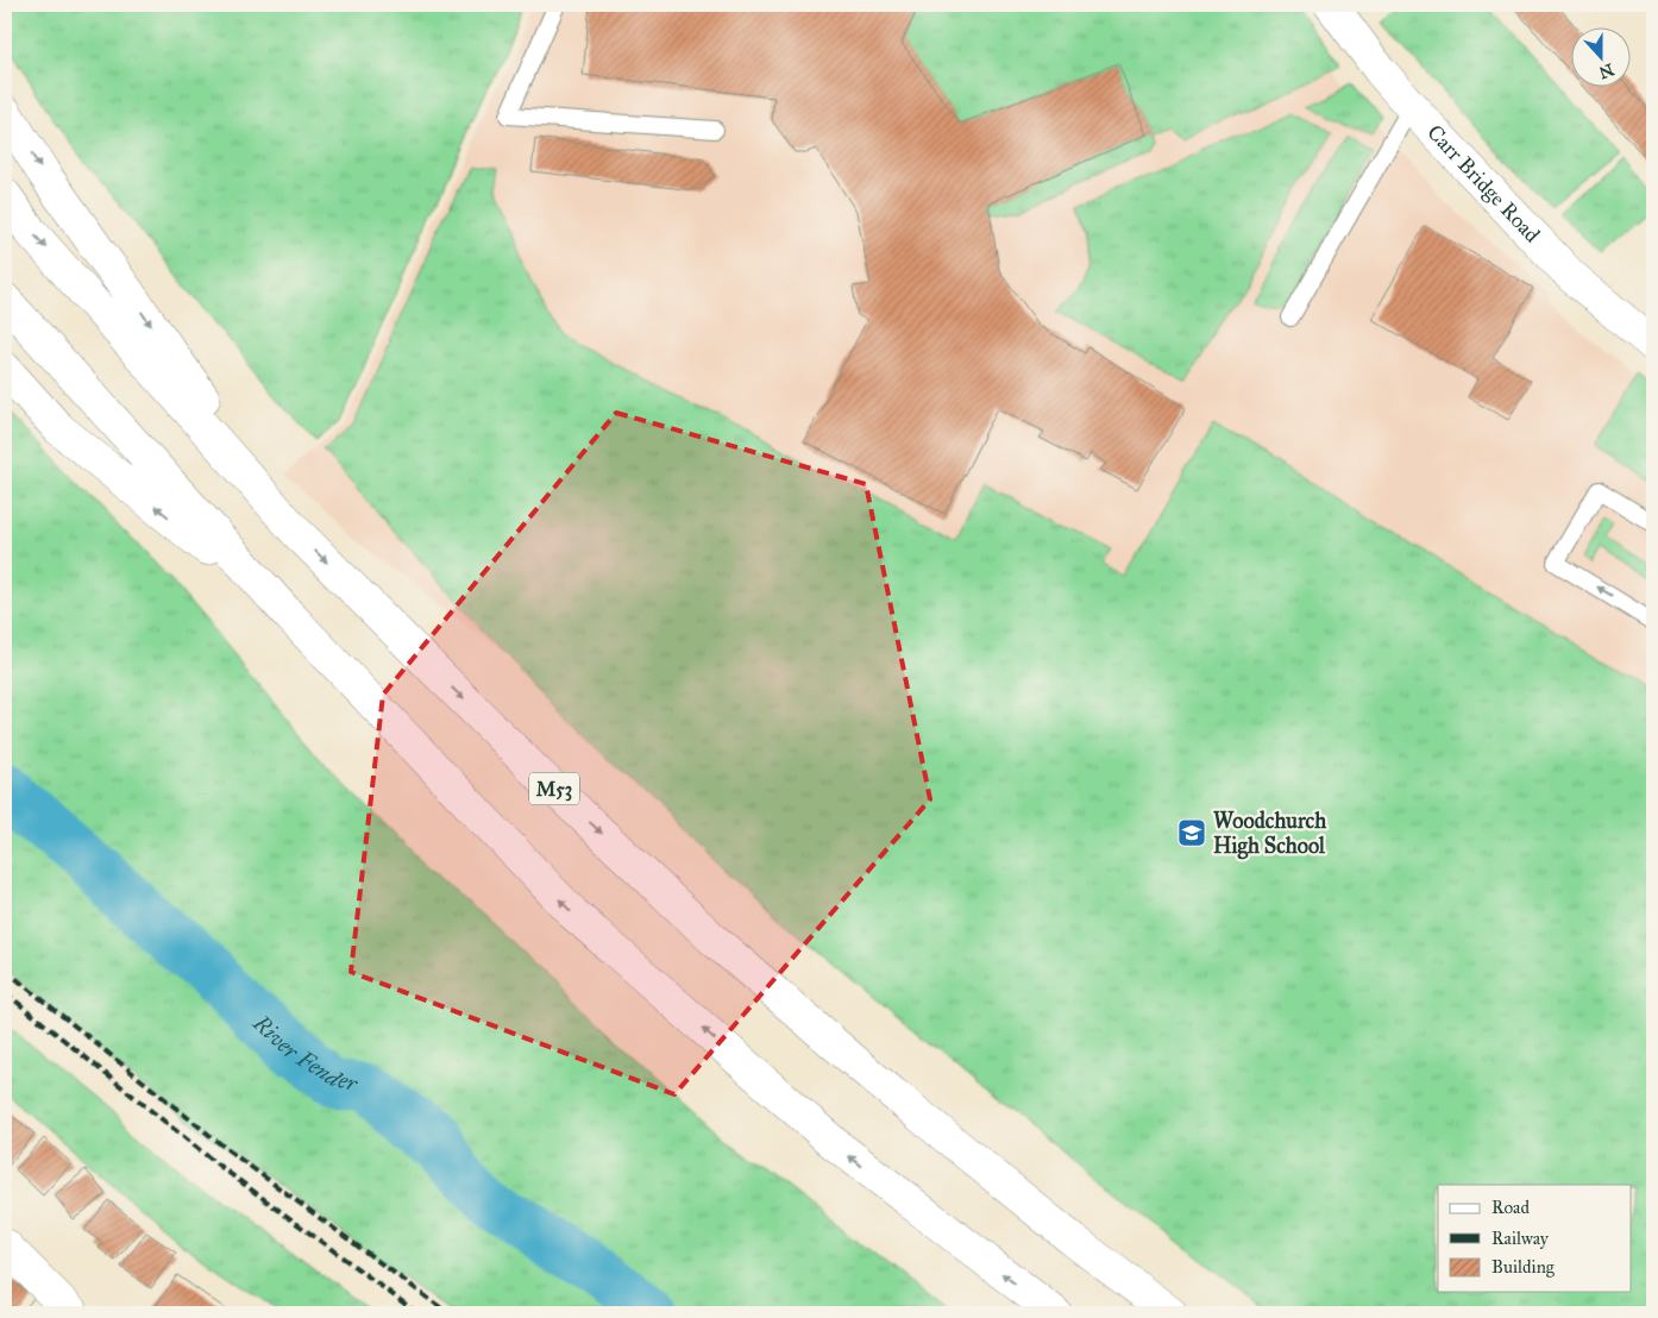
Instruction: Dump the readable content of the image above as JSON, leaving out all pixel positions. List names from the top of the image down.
{
  "streets": {
    "main road": ["Carr Bridge Road", "M53"]
  },
  "water": ["River Fender"],
  "places": {
    "school or university": ["Woodchurch High School"]
  },
  "legend": ["Road", "Railway", "Building"],
  "north": "bottom"
}
